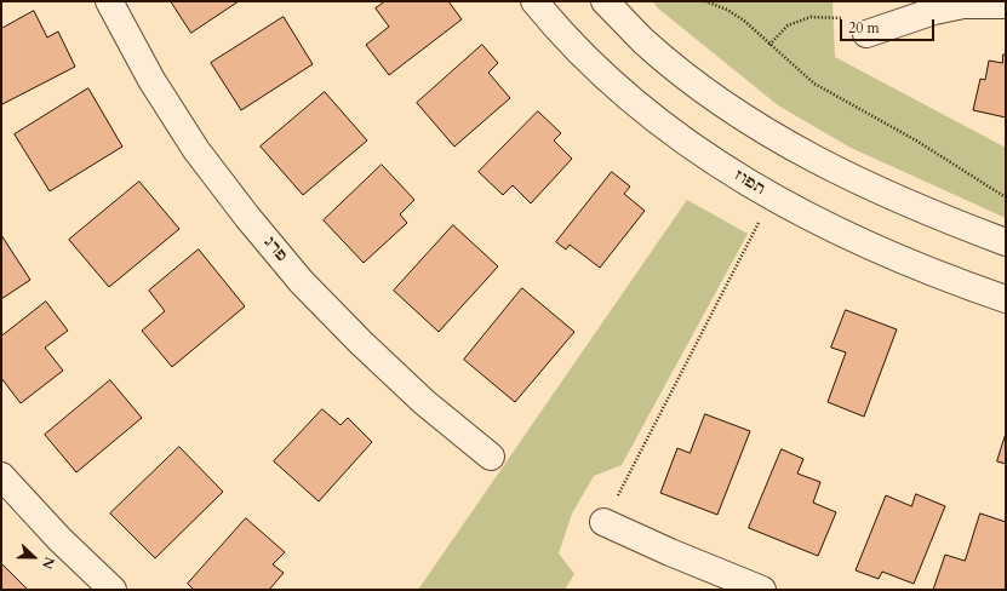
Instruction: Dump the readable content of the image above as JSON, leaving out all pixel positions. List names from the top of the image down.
{
  "streets": {
    "street": ["תפוז", "פרג"]
  },
  "scale_bar": "20 m",
  "north": "right"
}
